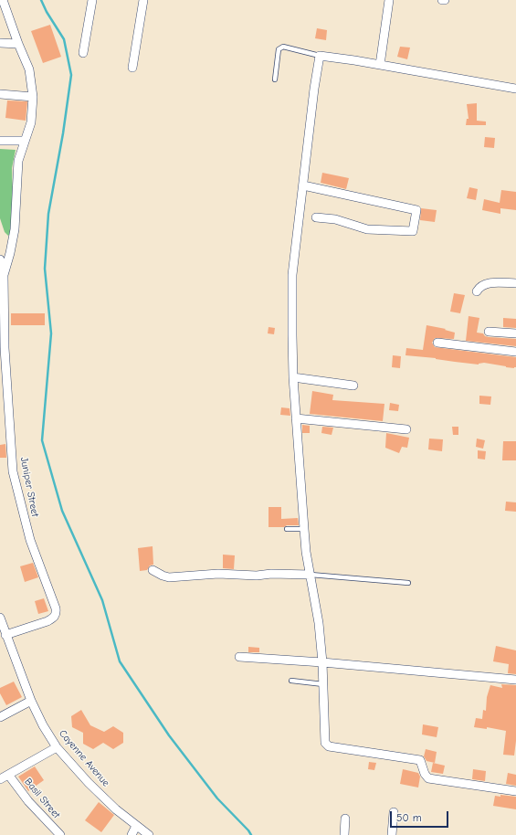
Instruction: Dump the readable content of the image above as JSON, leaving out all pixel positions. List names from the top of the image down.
{
  "streets": {
    "street": ["Juniper Street", "Cayenne Avenue", "Basil Street"]
  },
  "crossings": [
    ["Juniper Street", "Cayenne Avenue"]
  ],
  "scale_bar": "50 m"
}
